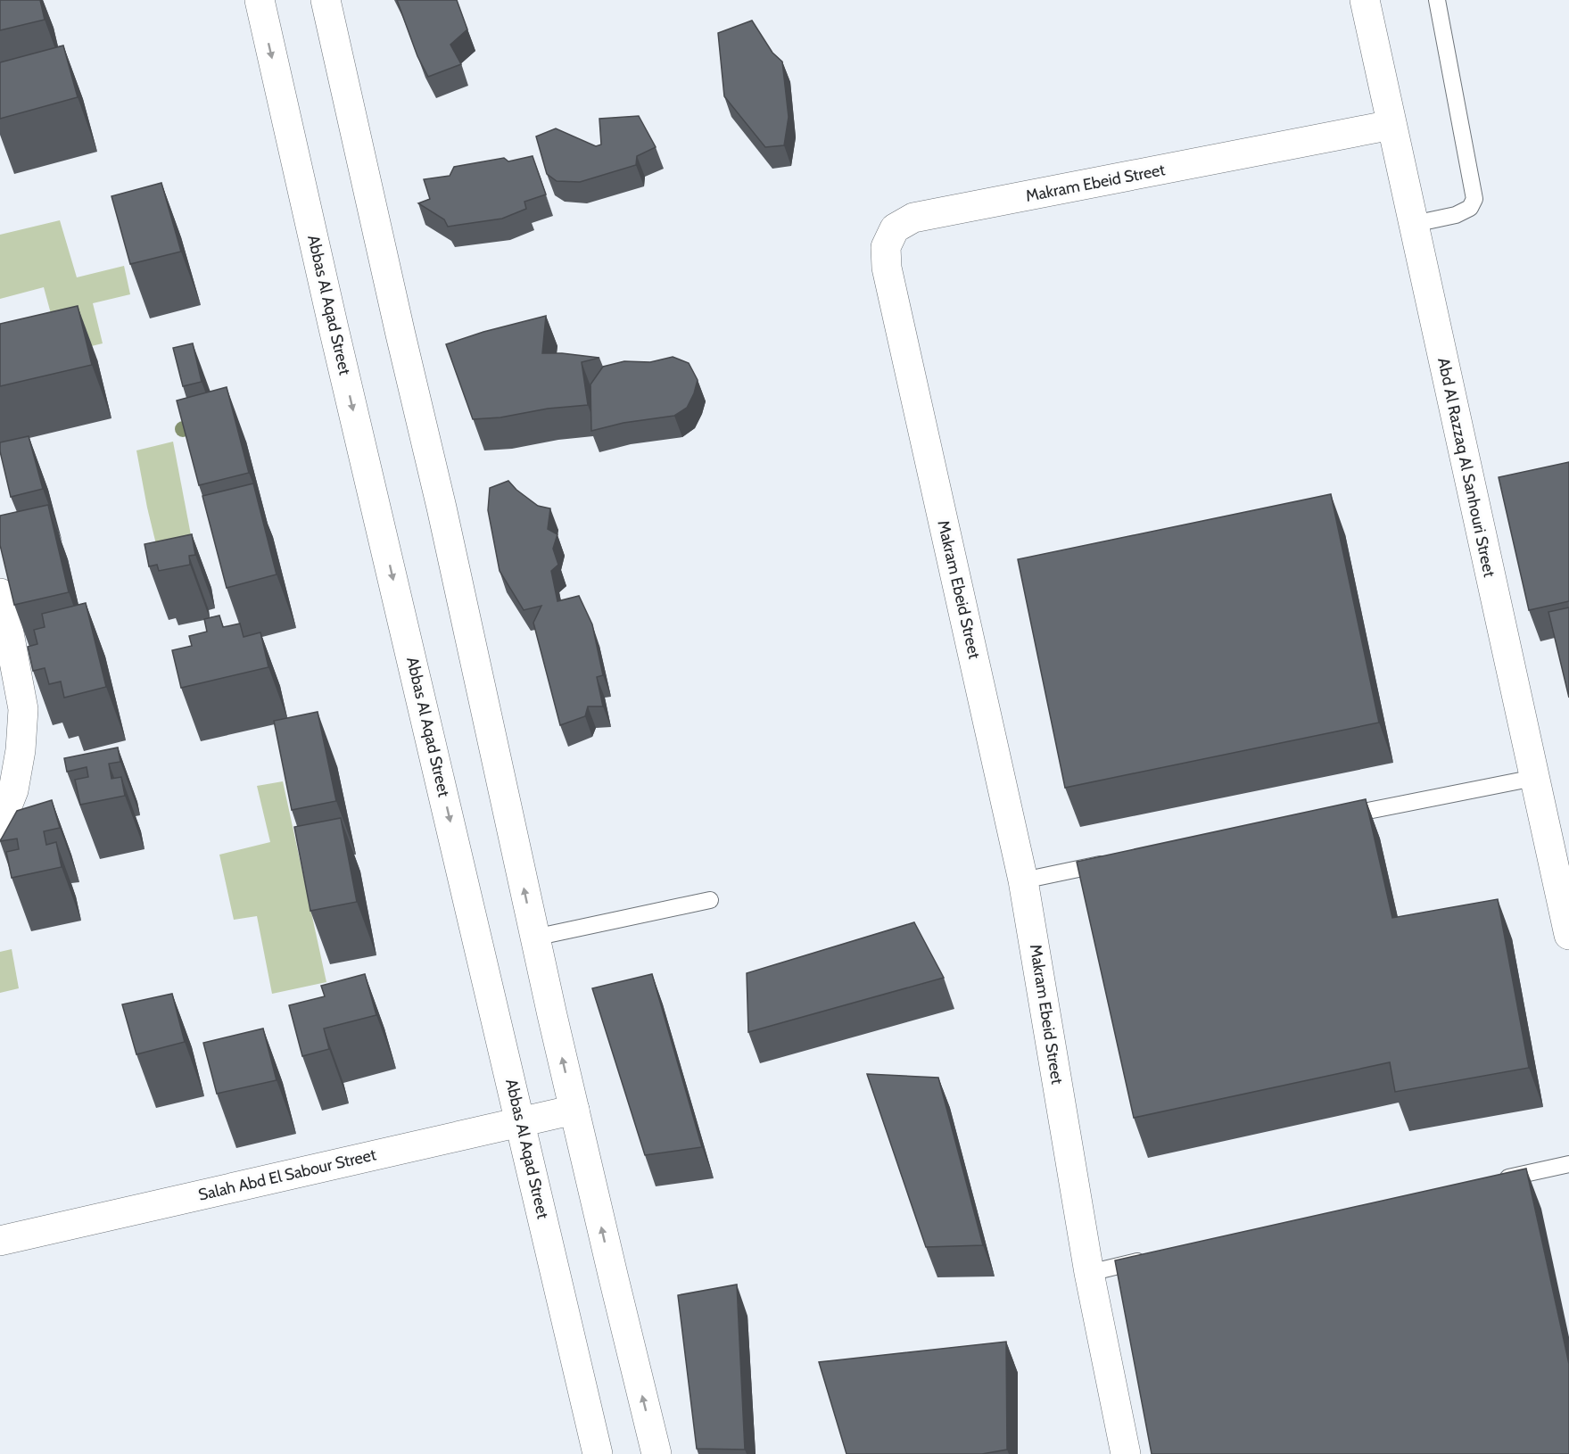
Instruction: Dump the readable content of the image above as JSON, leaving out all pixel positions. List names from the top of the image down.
{
  "streets": {
    "street": [
      "Makram Ebeid Street",
      "Abbas Al Aqad Street",
      "Abd Al Razzaq Al Sanhouri Street",
      "Salah Abd El Sabour Street"
    ]
  },
  "crossings": [
    ["Makram Ebeid Street", "Abd Al Razzaq Al Sanhouri Street"],
    ["Abbas Al Aqad Street", "Salah Abd El Sabour Street"]
  ]
}
